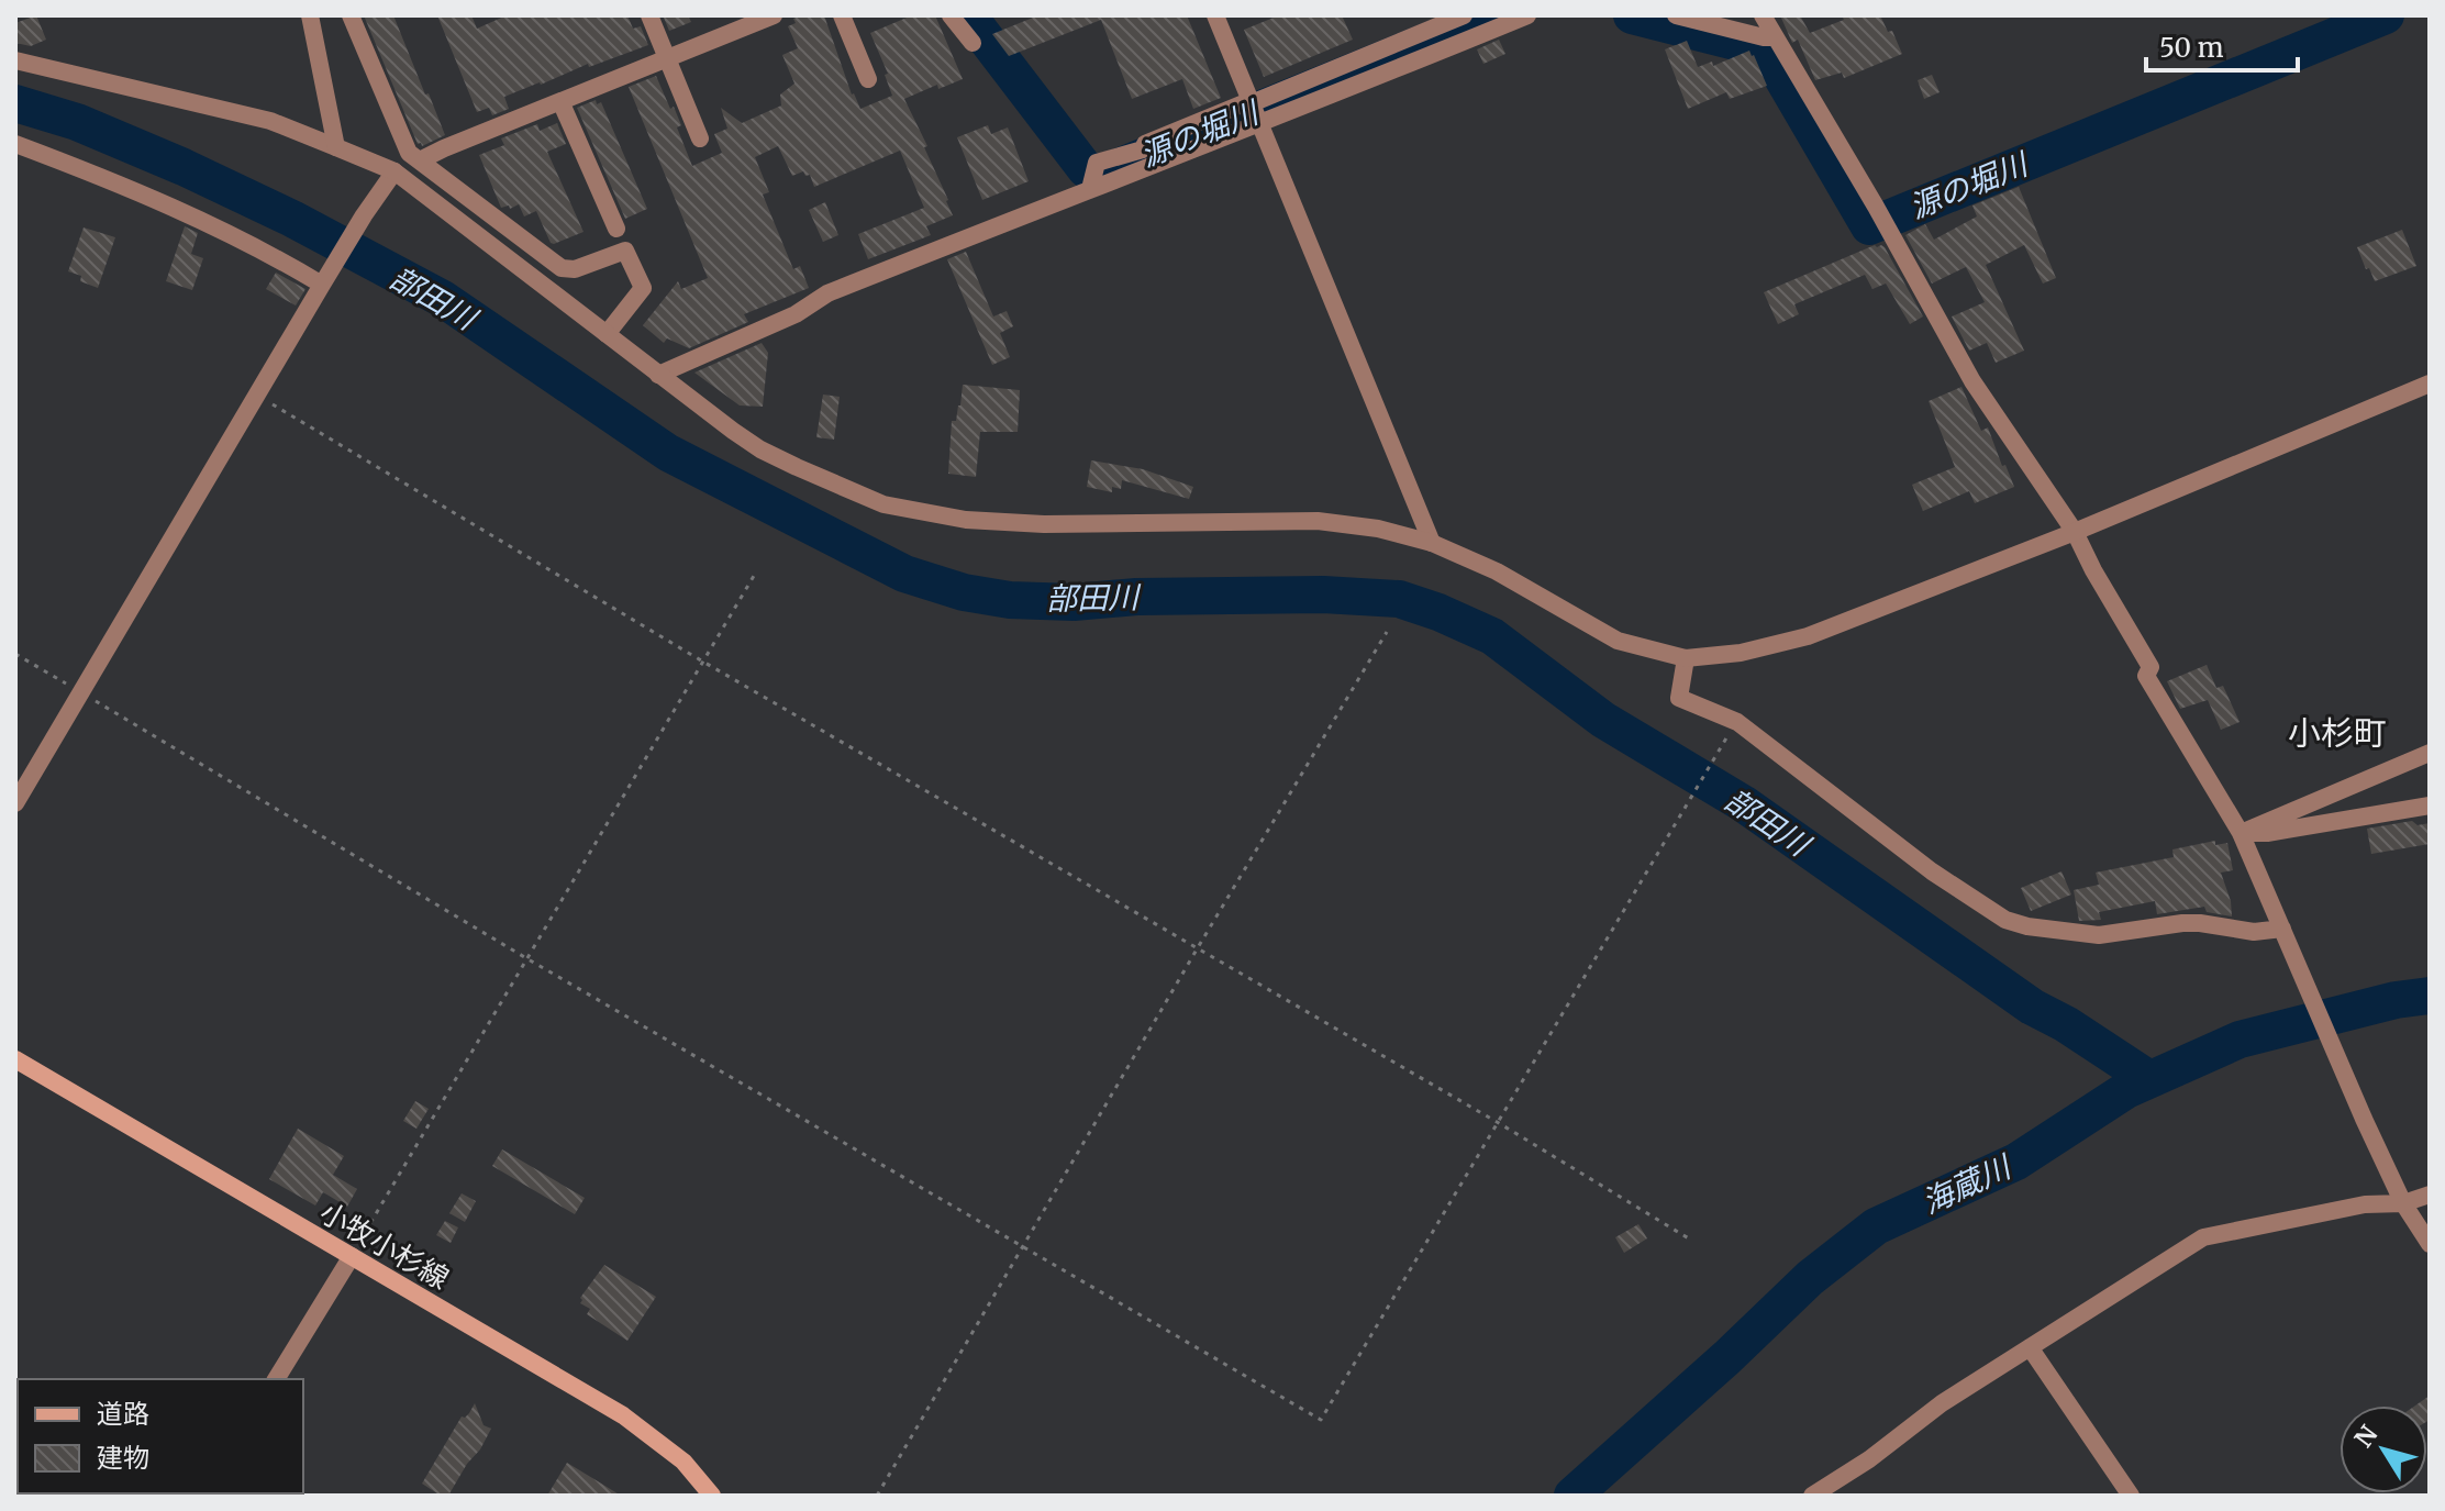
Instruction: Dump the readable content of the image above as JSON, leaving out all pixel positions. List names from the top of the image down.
{
  "streets": {
    "main road": ["小牧小杉線"]
  },
  "districts": ["小杉町"],
  "water": ["源の堀川", "部田川", "海蔵川"],
  "legend": ["道路", "建物"],
  "scale_bar": "50 m",
  "north": "top left"
}
